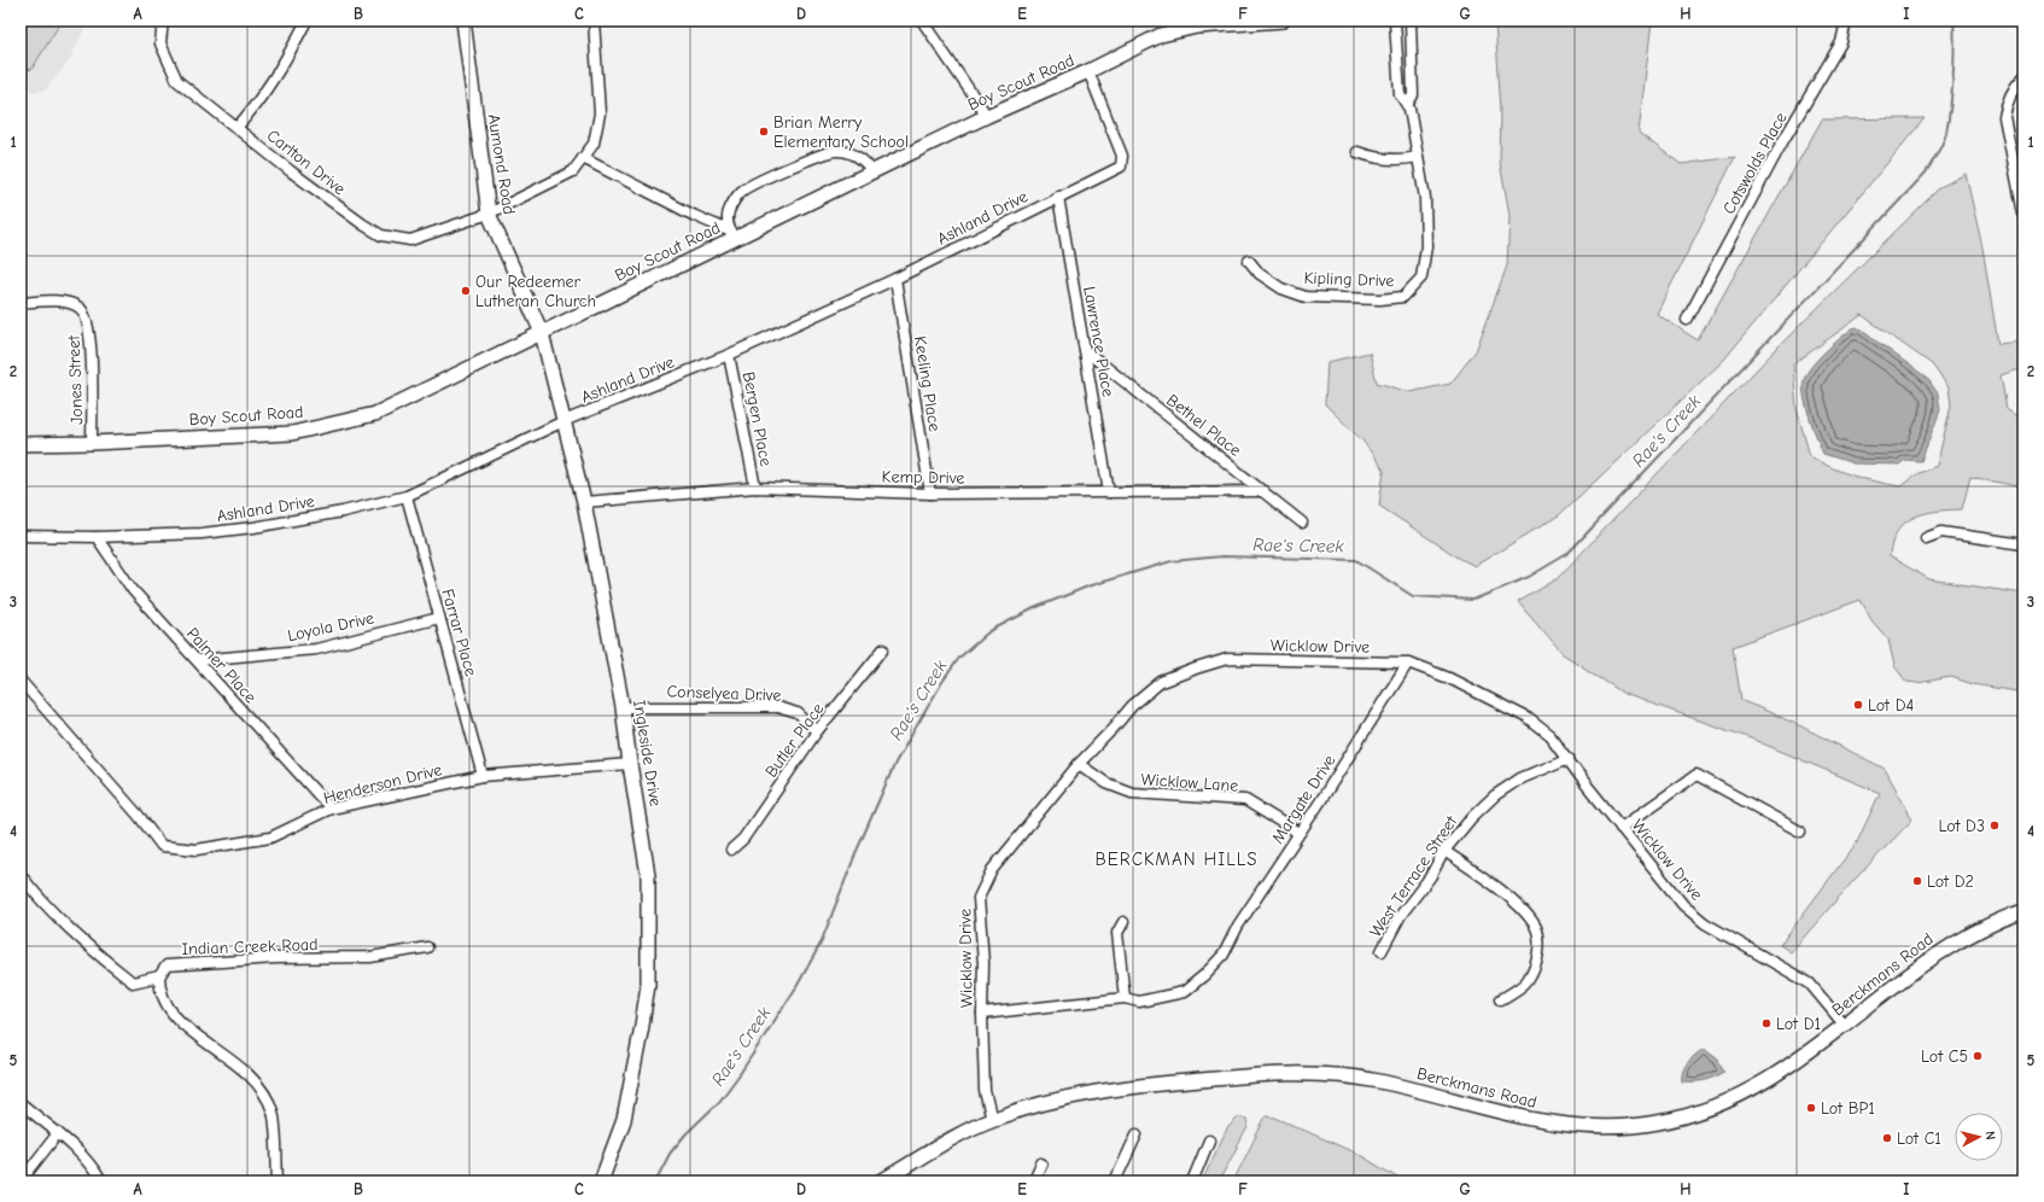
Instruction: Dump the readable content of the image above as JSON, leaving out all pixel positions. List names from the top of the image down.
{
  "streets": {
    "street": [
      "Boy Scout Road",
      "Carlton Drive",
      "Cotswolds Place",
      "Aumond Road",
      "Ashland Drive",
      "Kipling Drive",
      "Lawrence Place",
      "Jones Street",
      "Keeling Place",
      "Bergen Place",
      "Bethel Place",
      "Kemp Drive",
      "Loyola Drive",
      "Farrar Place",
      "Wicklow Drive",
      "Palmer Place",
      "Conselyea Drive",
      "Butler Place",
      "Ingleside Drive",
      "Wicklow Lane",
      "Henderson Drive",
      "Margate Drive",
      "West Terrace Street",
      "Indian Creek Road",
      "Berckmans Road"
    ]
  },
  "crossings": [
    ["Boy Scout Road", "Aumond Road"],
    ["Boy Scout Road", "Ashland Drive"],
    ["Boy Scout Road", "Jones Street"],
    ["Boy Scout Road", "Ingleside Drive"],
    ["Carlton Drive", "Aumond Road"],
    ["Aumond Road", "Ingleside Drive"],
    ["Ashland Drive", "Lawrence Place"],
    ["Ashland Drive", "Keeling Place"],
    ["Ashland Drive", "Bergen Place"],
    ["Ashland Drive", "Farrar Place"],
    ["Ashland Drive", "Palmer Place"],
    ["Ashland Drive", "Ingleside Drive"],
    ["Lawrence Place", "Bethel Place"],
    ["Lawrence Place", "Kemp Drive"],
    ["Keeling Place", "Kemp Drive"],
    ["Bergen Place", "Kemp Drive"],
    ["Bethel Place", "Kemp Drive"],
    ["Kemp Drive", "Ingleside Drive"],
    ["Loyola Drive", "Farrar Place"],
    ["Loyola Drive", "Palmer Place"],
    ["Farrar Place", "Henderson Drive"],
    ["Wicklow Drive", "Wicklow Lane"],
    ["Wicklow Drive", "Margate Drive"],
    ["Wicklow Drive", "West Terrace Street"],
    ["Wicklow Drive", "Berckmans Road"],
    ["Palmer Place", "Henderson Drive"],
    ["Conselyea Drive", "Butler Place"],
    ["Conselyea Drive", "Ingleside Drive"],
    ["Ingleside Drive", "Henderson Drive"],
    ["Wicklow Lane", "Margate Drive"]
  ],
  "districts": ["BERCKMAN HILLS"],
  "water": ["Rae's Creek"],
  "places": [
    "Brian Merry Elementary School",
    "Our Redeemer Lutheran Church",
    "Lot D4",
    "Lot D3",
    "Lot D2",
    "Lot D1",
    "Lot C5",
    "Lot BP1",
    "Lot C1"
  ],
  "north": "right",
  "grid": {
    "columns": [
      "A",
      "B",
      "C",
      "D",
      "E",
      "F",
      "G",
      "H",
      "I"
    ],
    "rows": [
      "1",
      "2",
      "3",
      "4",
      "5"
    ]
  }
}
